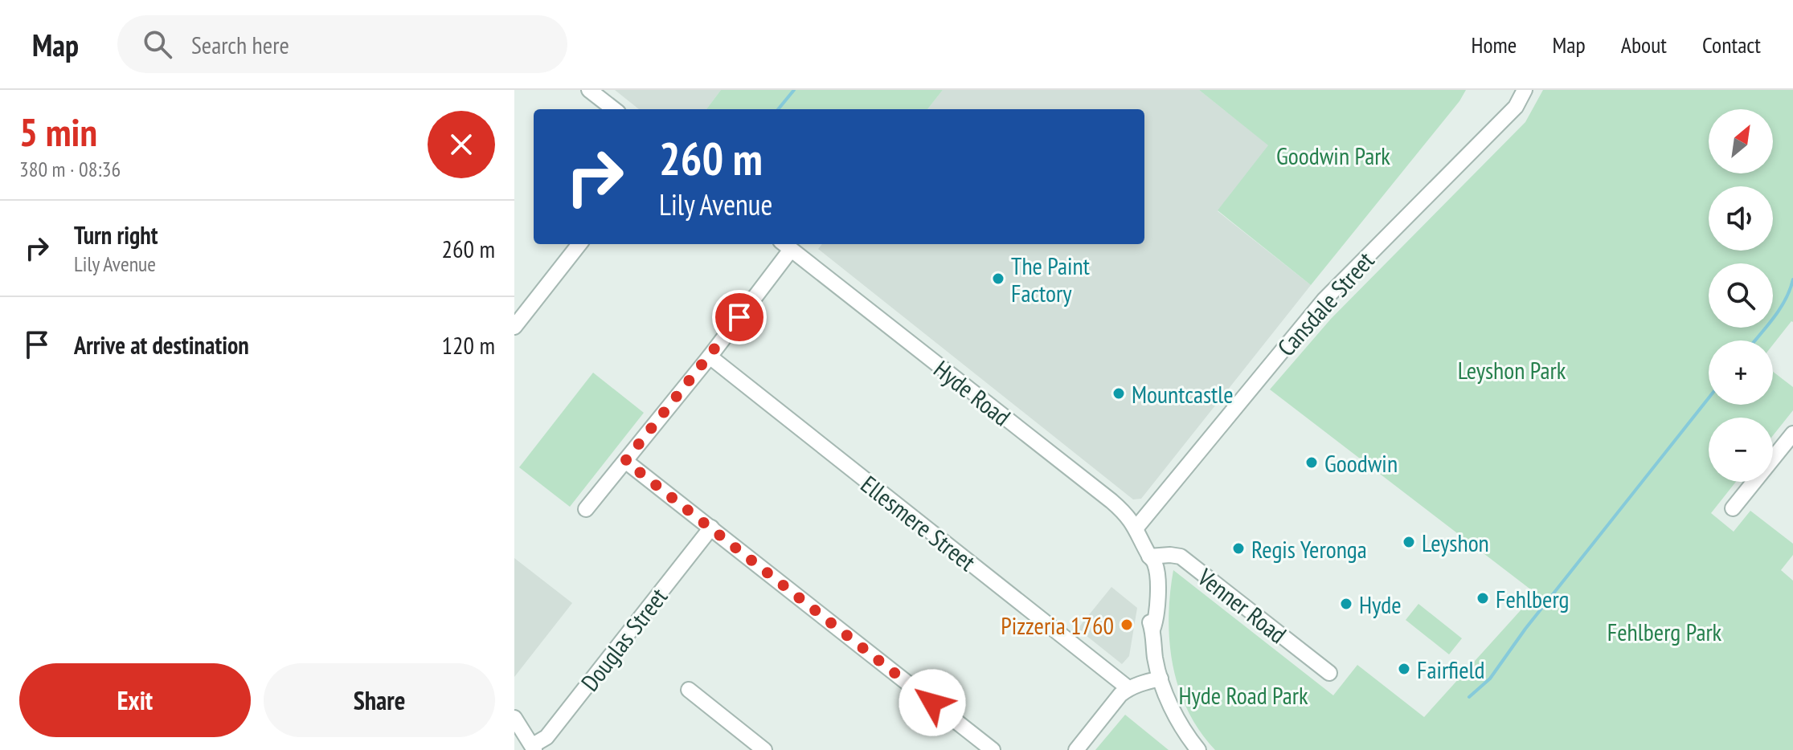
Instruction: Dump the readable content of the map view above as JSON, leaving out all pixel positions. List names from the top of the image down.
{
  "streets": {
    "street": [
      "Cansdale Street",
      "Hyde Road",
      "Ellesmere Street",
      "Venner Road",
      "Douglas Street"
    ]
  },
  "crossings": [
    ["Cansdale Street", "Hyde Road"],
    ["Hyde Road", "Venner Road"]
  ],
  "parks": [
    "Goodwin Park",
    "Leyshon Park",
    "Fehlberg Park",
    "Hyde Road Park"
  ],
  "places": [
    "The Paint Factory",
    "Mountcastle",
    "Goodwin",
    "Leyshon",
    "Regis Yeronga",
    "Fehlberg",
    "Hyde",
    "Pizzeria 1760",
    "Fairfield"
  ],
  "north": "top right",
  "page": {
    "header": "Map",
    "search": "Search here",
    "nav": [
      "Home",
      "Map",
      "About",
      "Contact"
    ],
    "heading": ["5 min", "380 m · 08:36"],
    "map_buttons": ["+", "−"],
    "turn": ["260 m", "Lily Avenue"],
    "list": [
      {
        "name": "Turn right",
        "note": "Lily Avenue",
        "value": "260 m"
      },
      {
        "name": "Arrive at destination",
        "value": "120 m"
      }
    ],
    "buttons": ["Exit", "Share"]
  }
}
